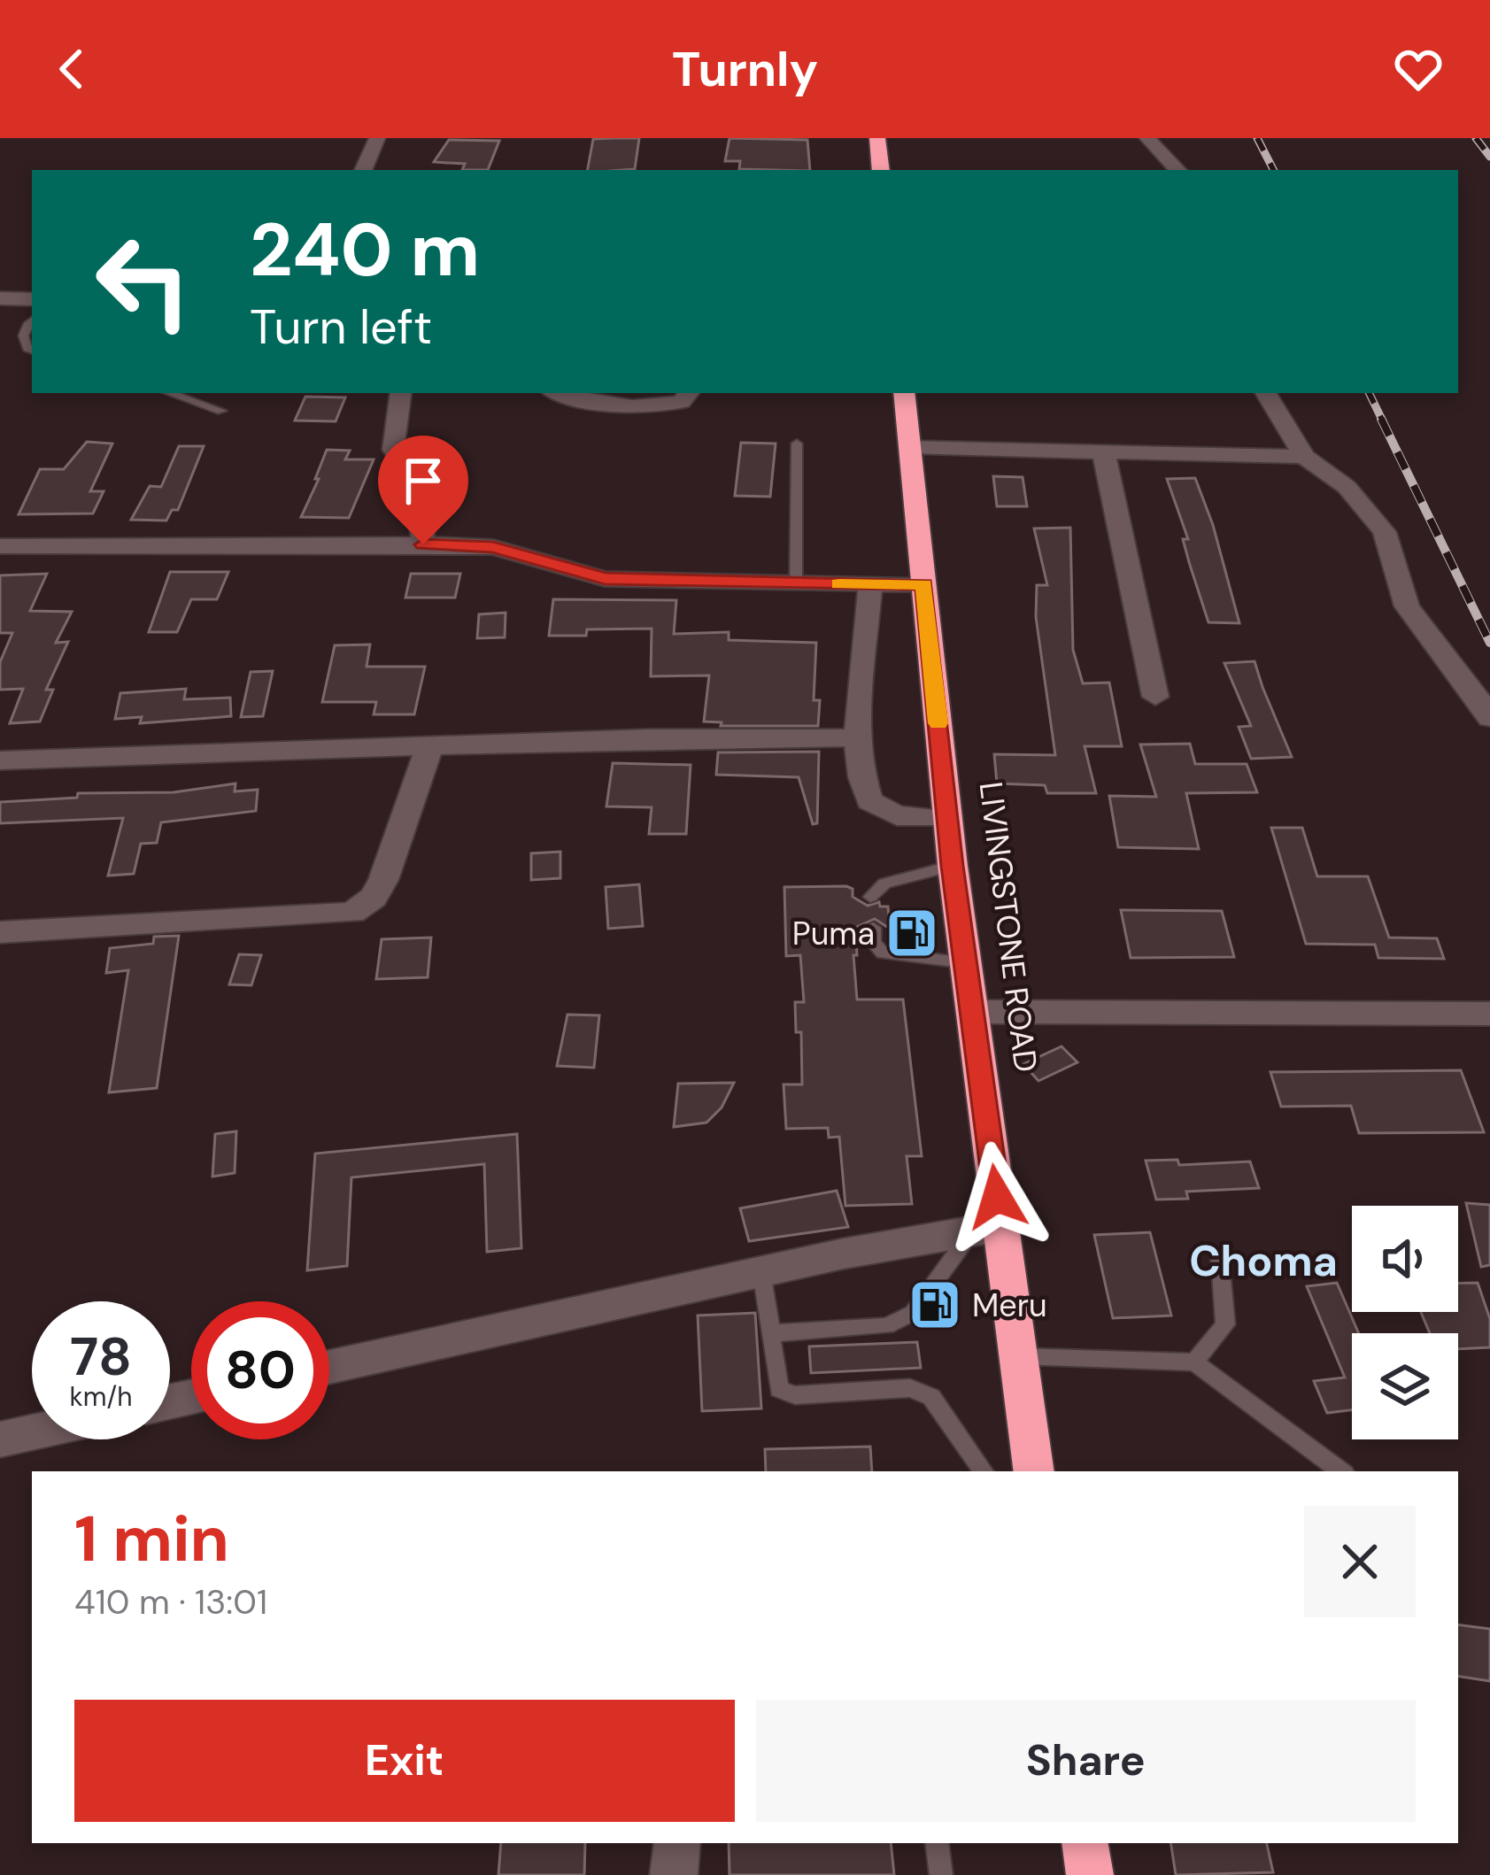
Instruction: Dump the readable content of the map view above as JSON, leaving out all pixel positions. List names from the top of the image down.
{
  "streets": {
    "highway": ["LIVINGSTONE ROAD"]
  },
  "districts": ["Choma"],
  "places": {
    "fuel station": ["Puma", "Meru"]
  },
  "page": {
    "header": "Turnly",
    "turn": ["240 m", "Turn left"],
    "speed": "78 km/h",
    "limit": "80",
    "heading": ["1 min", "410 m · 13:01"],
    "buttons": ["Exit", "Share"]
  }
}
